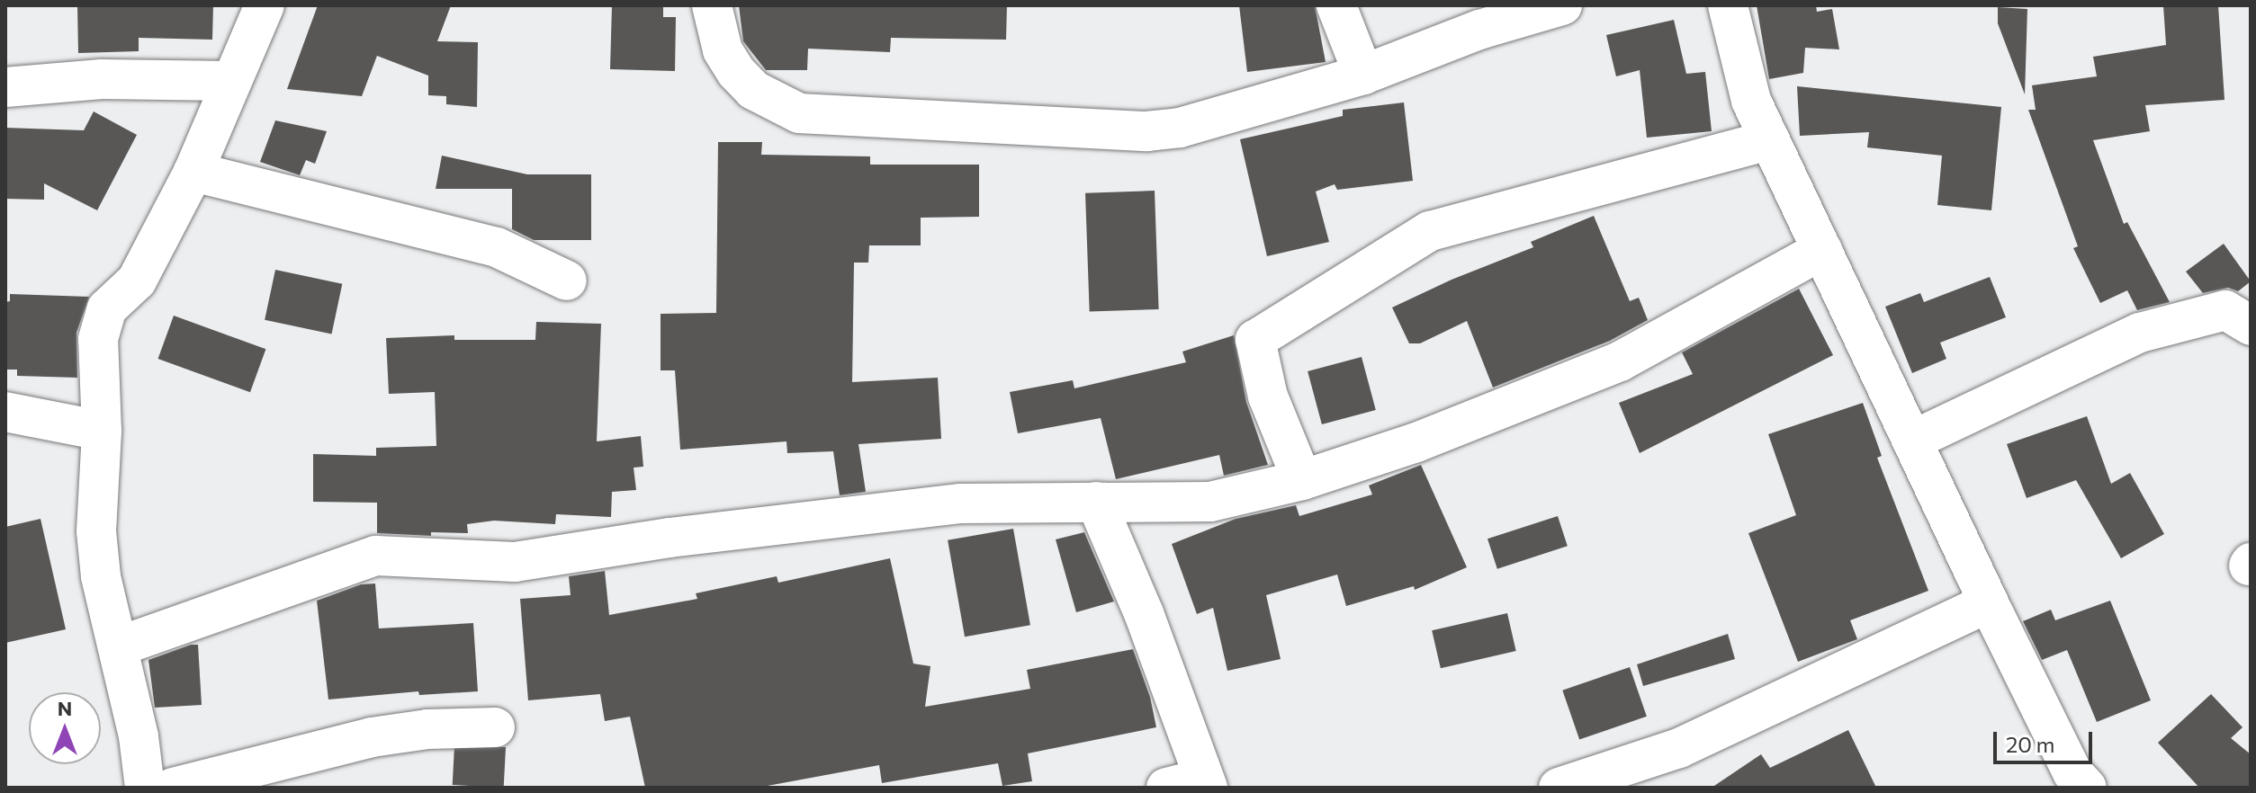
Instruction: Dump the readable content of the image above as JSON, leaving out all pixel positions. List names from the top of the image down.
{
  "scale_bar": "20 m",
  "north": "top"
}
